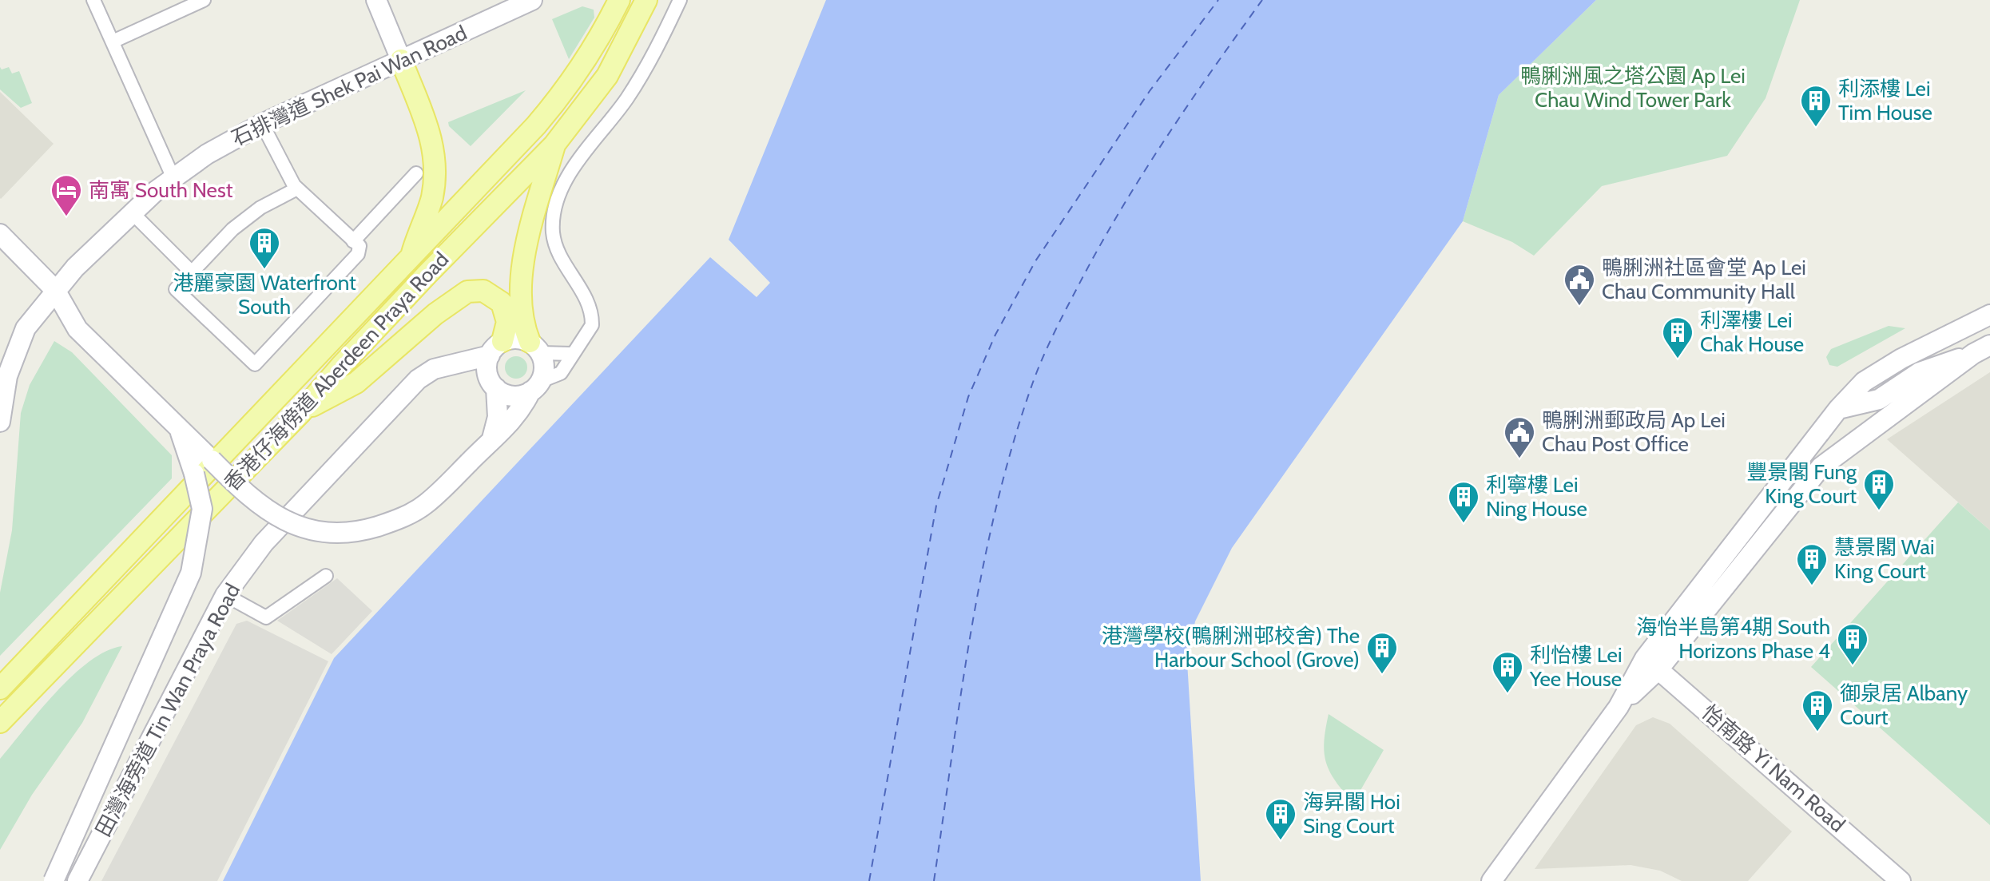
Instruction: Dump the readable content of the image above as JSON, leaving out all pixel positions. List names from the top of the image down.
{
  "streets": {
    "main road": [
      "石排灣道 Shek Pai Wan Road",
      "香港仔海傍道 Aberdeen Praya Road",
      "田灣海旁道 Tin Wan Praya Road",
      "怡南路 Yi Nam Road"
    ]
  },
  "parks": ["鴨脷洲風之塔公園 Ap Lei Chau Wind Tower Park"],
  "places": {
    "building": [
      "利添樓 Lei Tim House",
      "港麗豪園 Waterfront South",
      "利澤樓 Lei Chak House",
      "豐景閣 Fung King Court",
      "利寧樓 Lei Ning House",
      "慧景閣 Wai King Court",
      "海怡半島第4期 South Horizons Phase 4",
      "港灣學校(鴨脷洲邨校舍) The Harbour School (Grove)",
      "利怡樓 Lei Yee House",
      "御泉居 Albany Court",
      "海昇閣 Hoi Sing Court"
    ],
    "hotel": ["南寓 South Nest"],
    "public building": ["鴨脷洲社區會堂 Ap Lei Chau Community Hall", "鴨脷洲郵政局 Ap Lei Chau Post Office"]
  }
}
